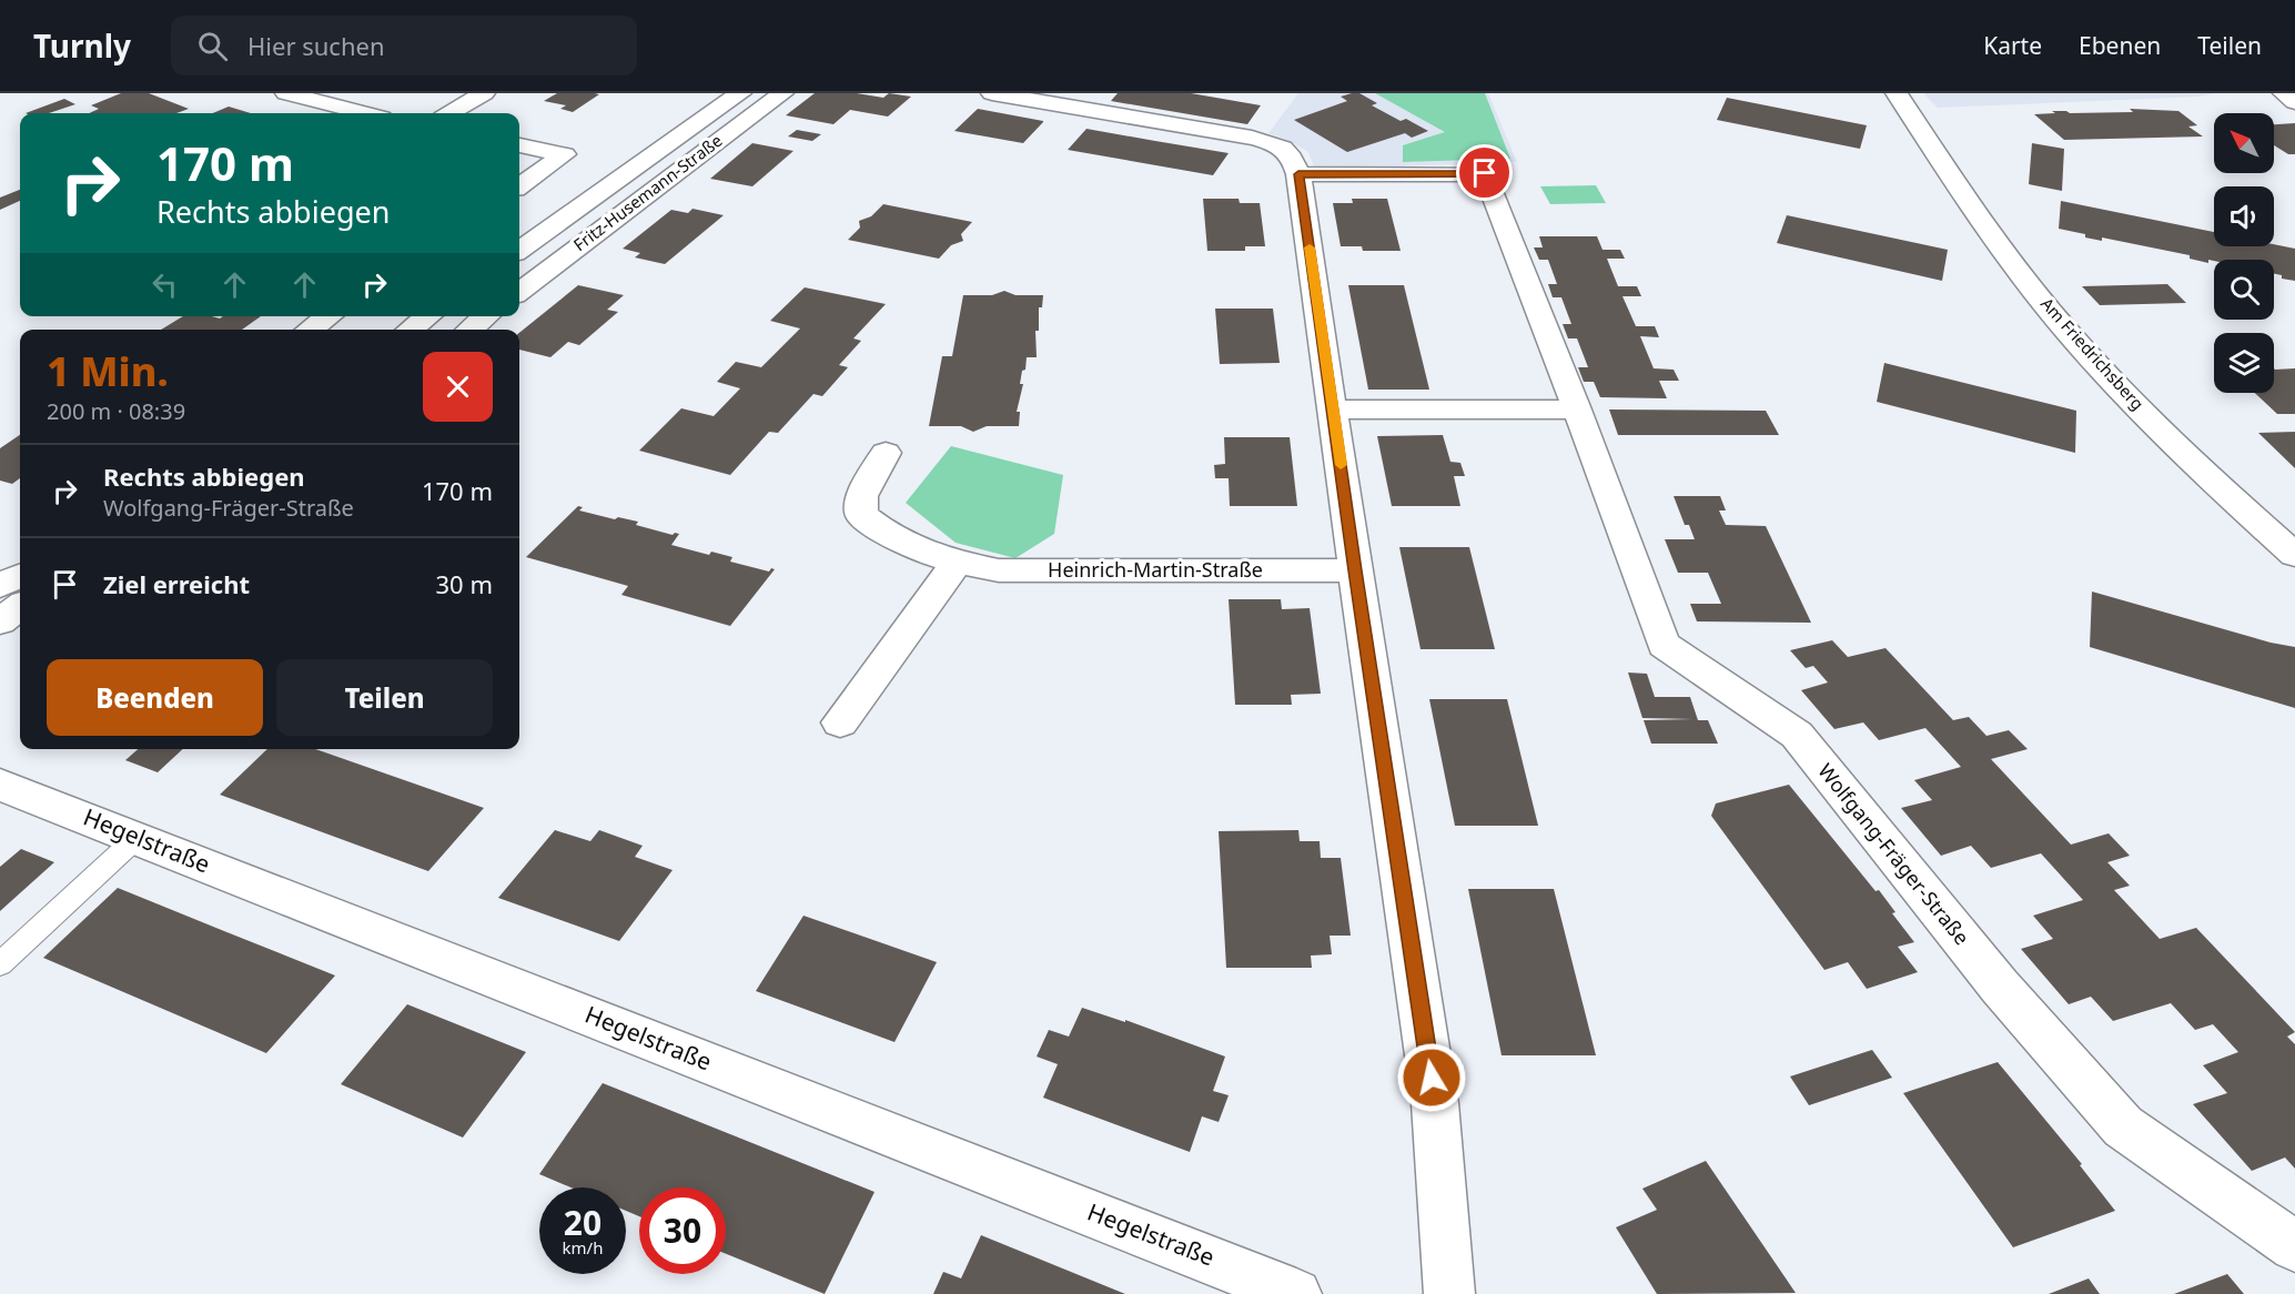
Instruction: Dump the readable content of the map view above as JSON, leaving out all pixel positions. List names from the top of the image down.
{
  "streets": {
    "street": [
      "Fritz-Husemann-Straße",
      "Am Friedrichsberg",
      "Heinrich-Martin-Straße",
      "Hegelstraße",
      "Wolfgang-Fräger-Straße"
    ]
  },
  "north": "top left",
  "page": {
    "header": "Turnly",
    "search": "Hier suchen",
    "nav": ["Karte", "Ebenen", "Teilen"],
    "turn": ["170 m", "Rechts abbiegen"],
    "heading": ["1 Min.", "200 m · 08:39"],
    "list": [
      {
        "name": "Rechts abbiegen",
        "note": "Wolfgang-Fräger-Straße",
        "value": "170 m"
      },
      {
        "name": "Ziel erreicht",
        "value": "30 m"
      }
    ],
    "buttons": ["Beenden", "Teilen"],
    "speed": "20 km/h",
    "limit": "30"
  }
}
